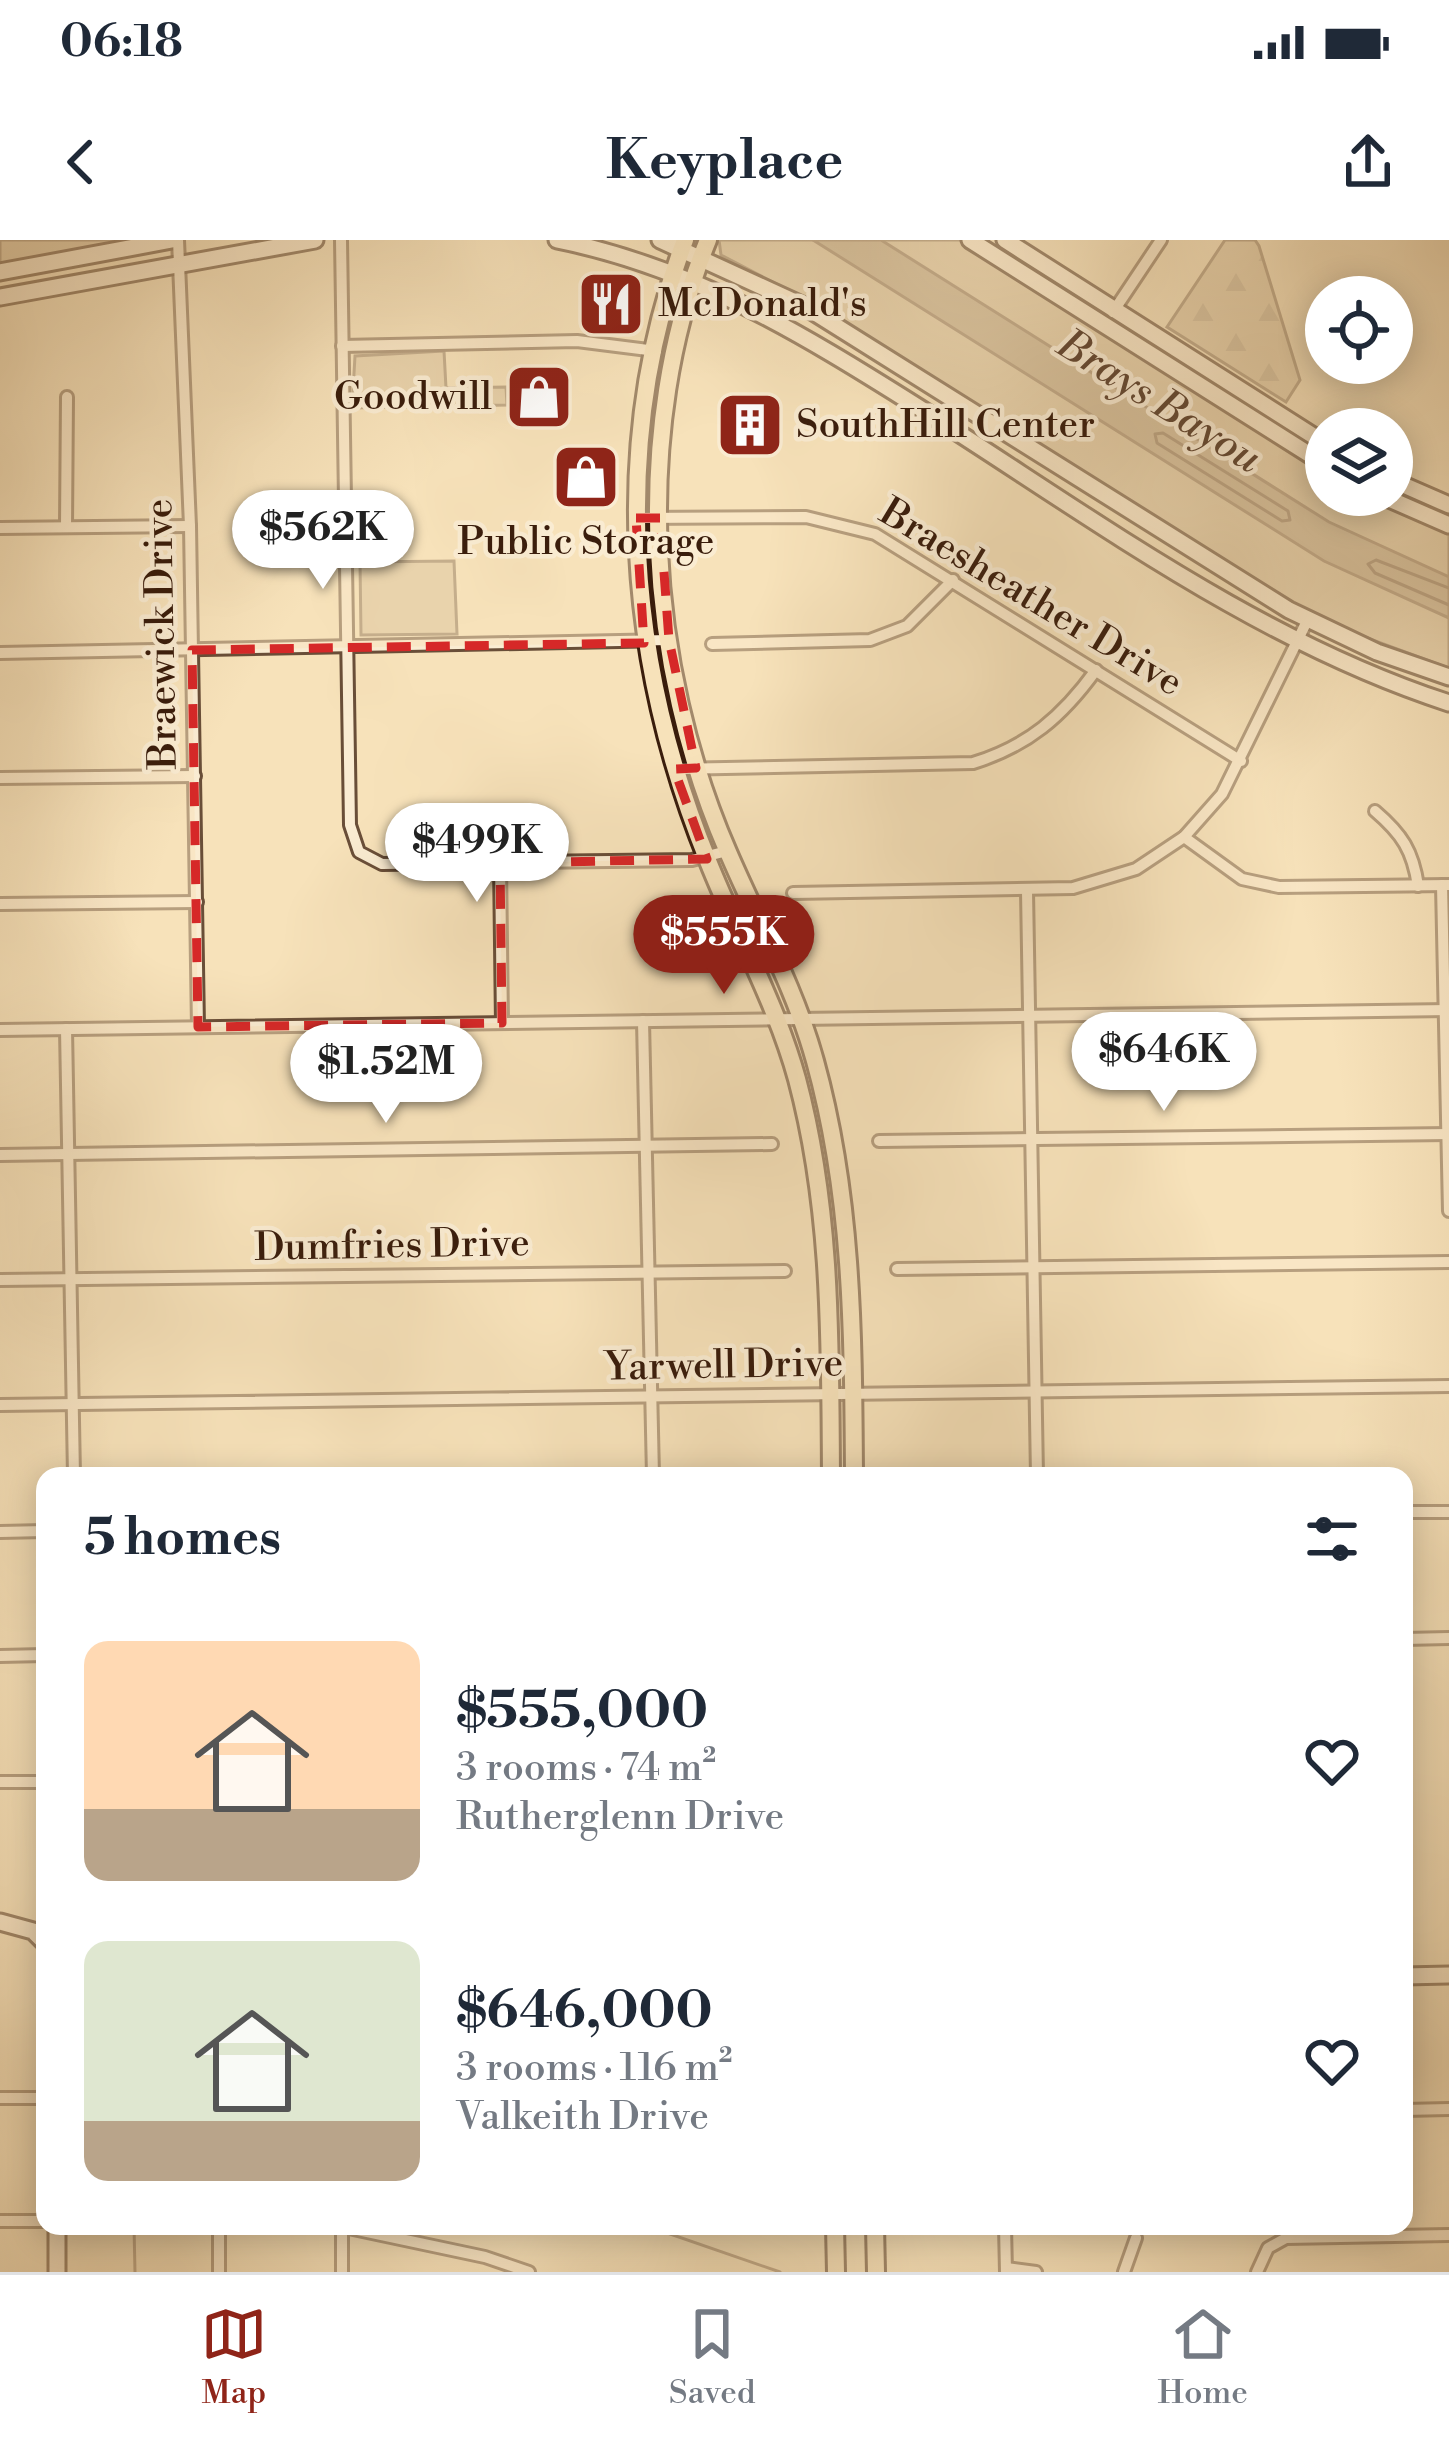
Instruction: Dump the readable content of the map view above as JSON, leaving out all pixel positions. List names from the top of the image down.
{
  "streets": {
    "street": [
      "Braesheather Drive",
      "Braewick Drive",
      "Dumfries Drive",
      "Yarwell Drive"
    ]
  },
  "water": ["Brays Bayou"],
  "places": {
    "restaurant": ["McDonald's"],
    "shop": ["Goodwill", "Public Storage"],
    "building": ["SouthHill Center"]
  },
  "page": {
    "status": "06:18",
    "header": "Keyplace",
    "price": [
      "$562K",
      "$499K",
      "$555K",
      "$646K",
      "$1.52M"
    ],
    "heading": "5 homes",
    "list": [
      {
        "name": "$555,000",
        "note": "3 rooms · 74 m² · Rutherglenn Drive"
      },
      {
        "name": "$646,000",
        "note": "3 rooms · 116 m² · Valkeith Drive"
      }
    ],
    "tabs": ["Map", "Saved", "Home"]
  }
}
